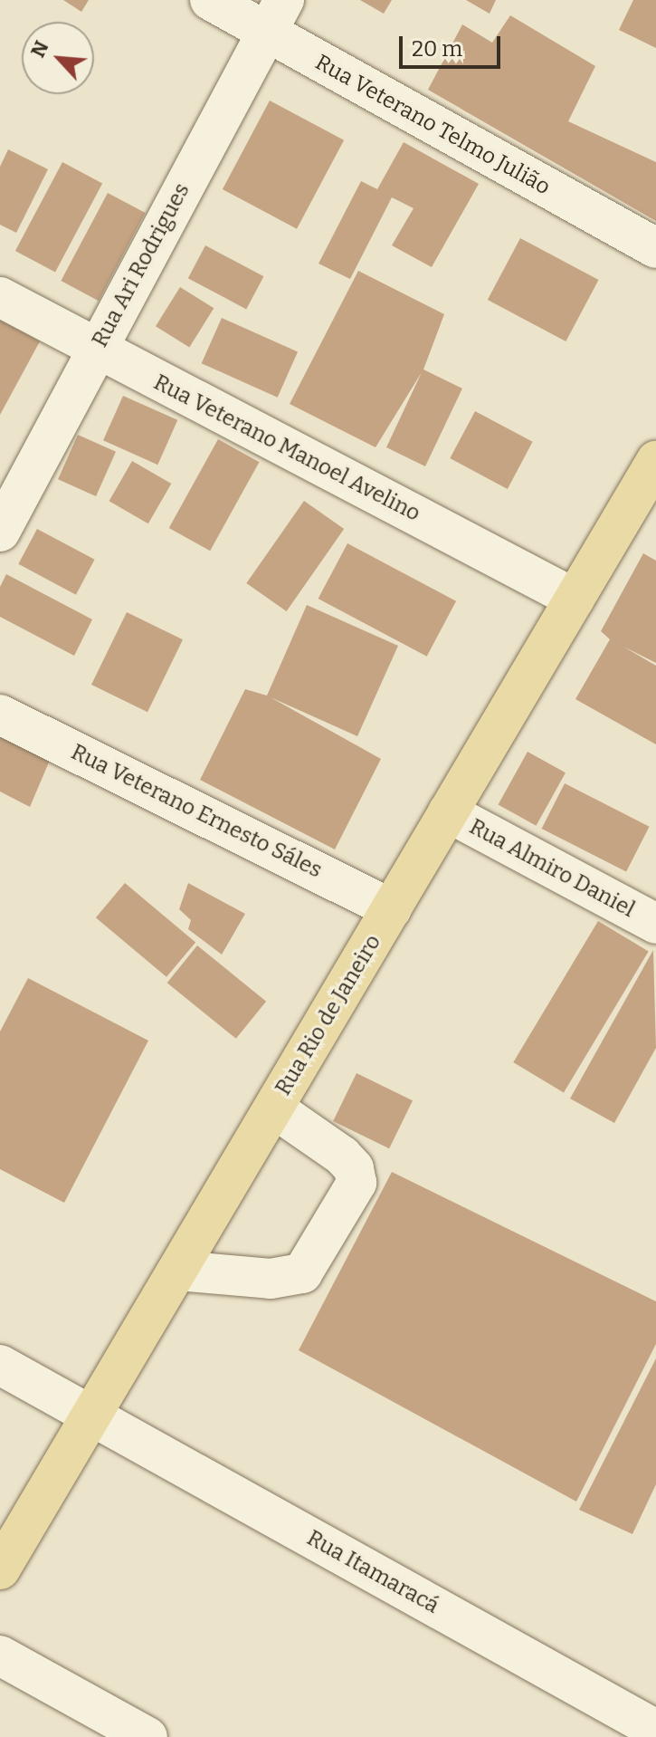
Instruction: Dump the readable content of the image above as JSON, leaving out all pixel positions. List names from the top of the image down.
{
  "streets": {
    "main road": ["Rua Rio de Janeiro"],
    "street": [
      "Rua Veterano Telmo Julião",
      "Rua Ari Rodrigues",
      "Rua Veterano Manoel Avelino",
      "Rua Veterano Ernesto Sáles",
      "Rua Almiro Daniel",
      "Rua Itamaracá"
    ]
  },
  "crossings": [
    ["Rua Veterano Telmo Julião", "Rua Ari Rodrigues"],
    ["Rua Ari Rodrigues", "Rua Veterano Manoel Avelino"],
    ["Rua Veterano Manoel Avelino", "Rua Rio de Janeiro"],
    ["Rua Veterano Ernesto Sáles", "Rua Rio de Janeiro"],
    ["Rua Almiro Daniel", "Rua Rio de Janeiro"],
    ["Rua Rio de Janeiro", "Rua Itamaracá"]
  ],
  "scale_bar": "20 m",
  "north": "top left"
}
